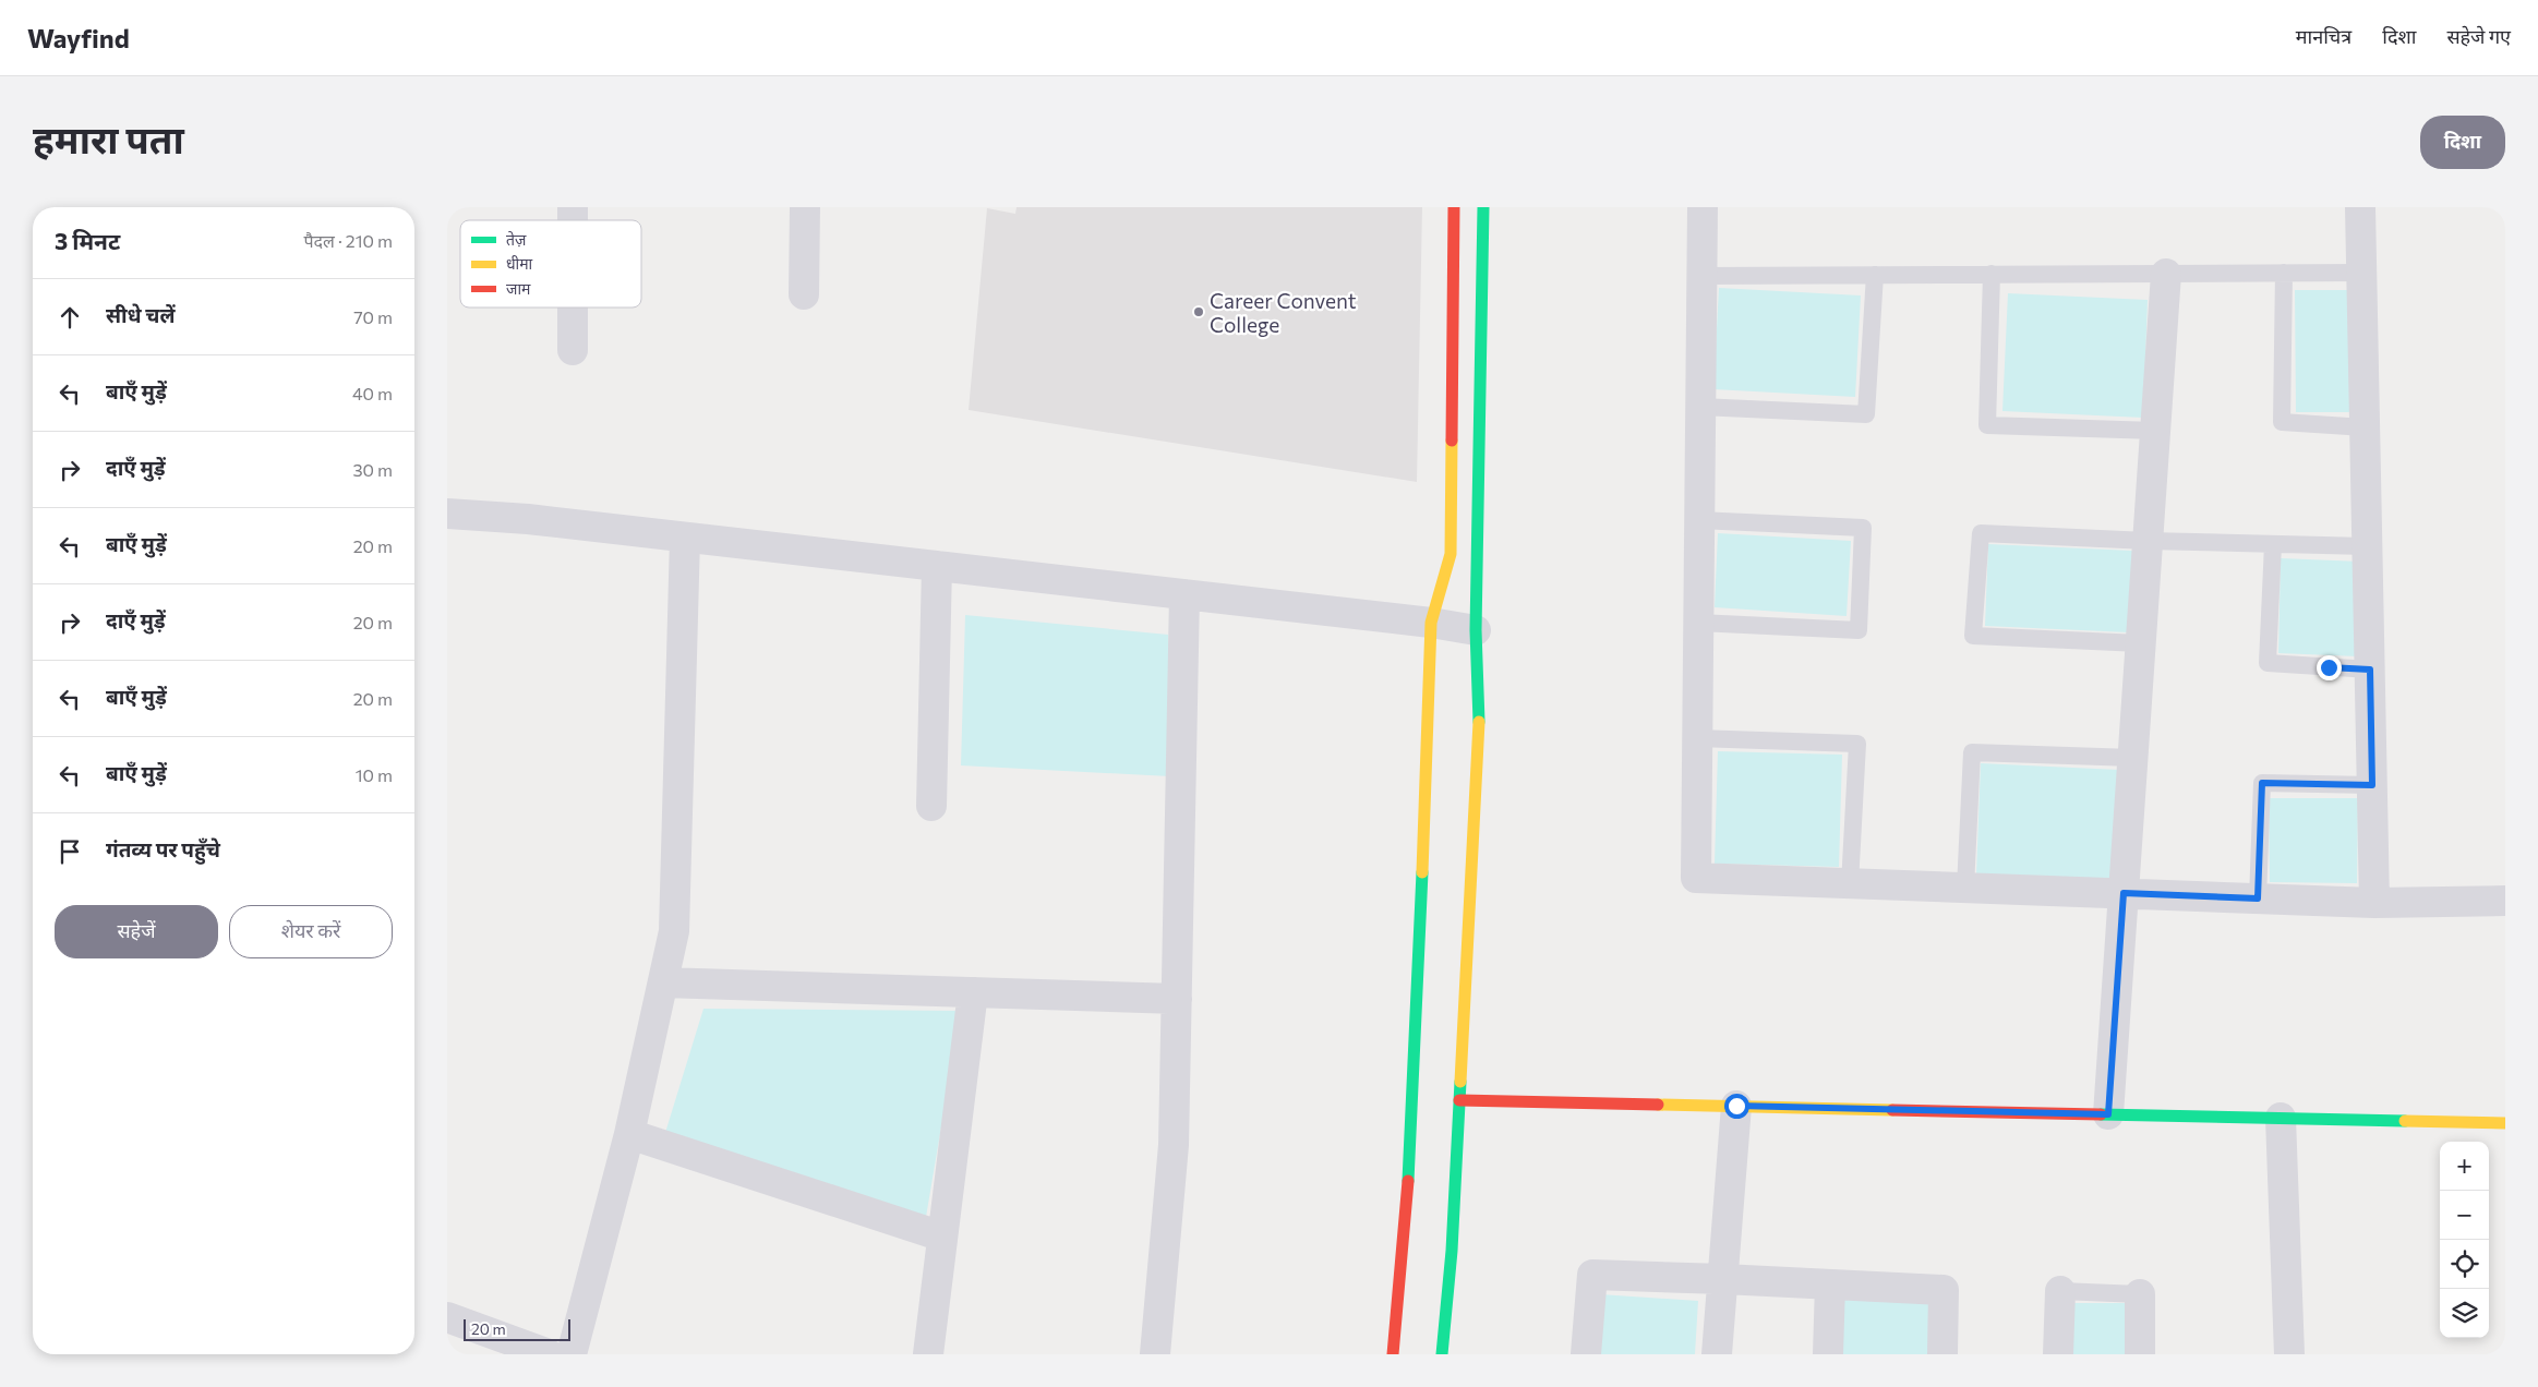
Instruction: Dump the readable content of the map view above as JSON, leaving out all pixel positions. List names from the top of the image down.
{
  "places": ["Career Convent College"],
  "legend": ["तेज़", "धीमा", "जाम"],
  "scale_bar": "20 m",
  "page": {
    "header": "Wayfind",
    "nav": ["मानचित्र", "दिशा", "सहेजे गए"],
    "title": "हमारा पता",
    "buttons": [
      "दिशा",
      ["सहेजें", "शेयर करें"]
    ],
    "heading": ["3 मिनट", "पैदल · 210 m"],
    "list": [
      ["सीधे चलें", "70 m"],
      ["बाएँ मुड़ें", "40 m"],
      ["दाएँ मुड़ें", "30 m"],
      ["बाएँ मुड़ें", "20 m"],
      ["दाएँ मुड़ें", "20 m"],
      ["बाएँ मुड़ें", "20 m"],
      ["बाएँ मुड़ें", "10 m"],
      "गंतव्य पर पहुँचे"
    ],
    "map_buttons": ["+", "−"],
    "scale": "20 m"
  }
}
